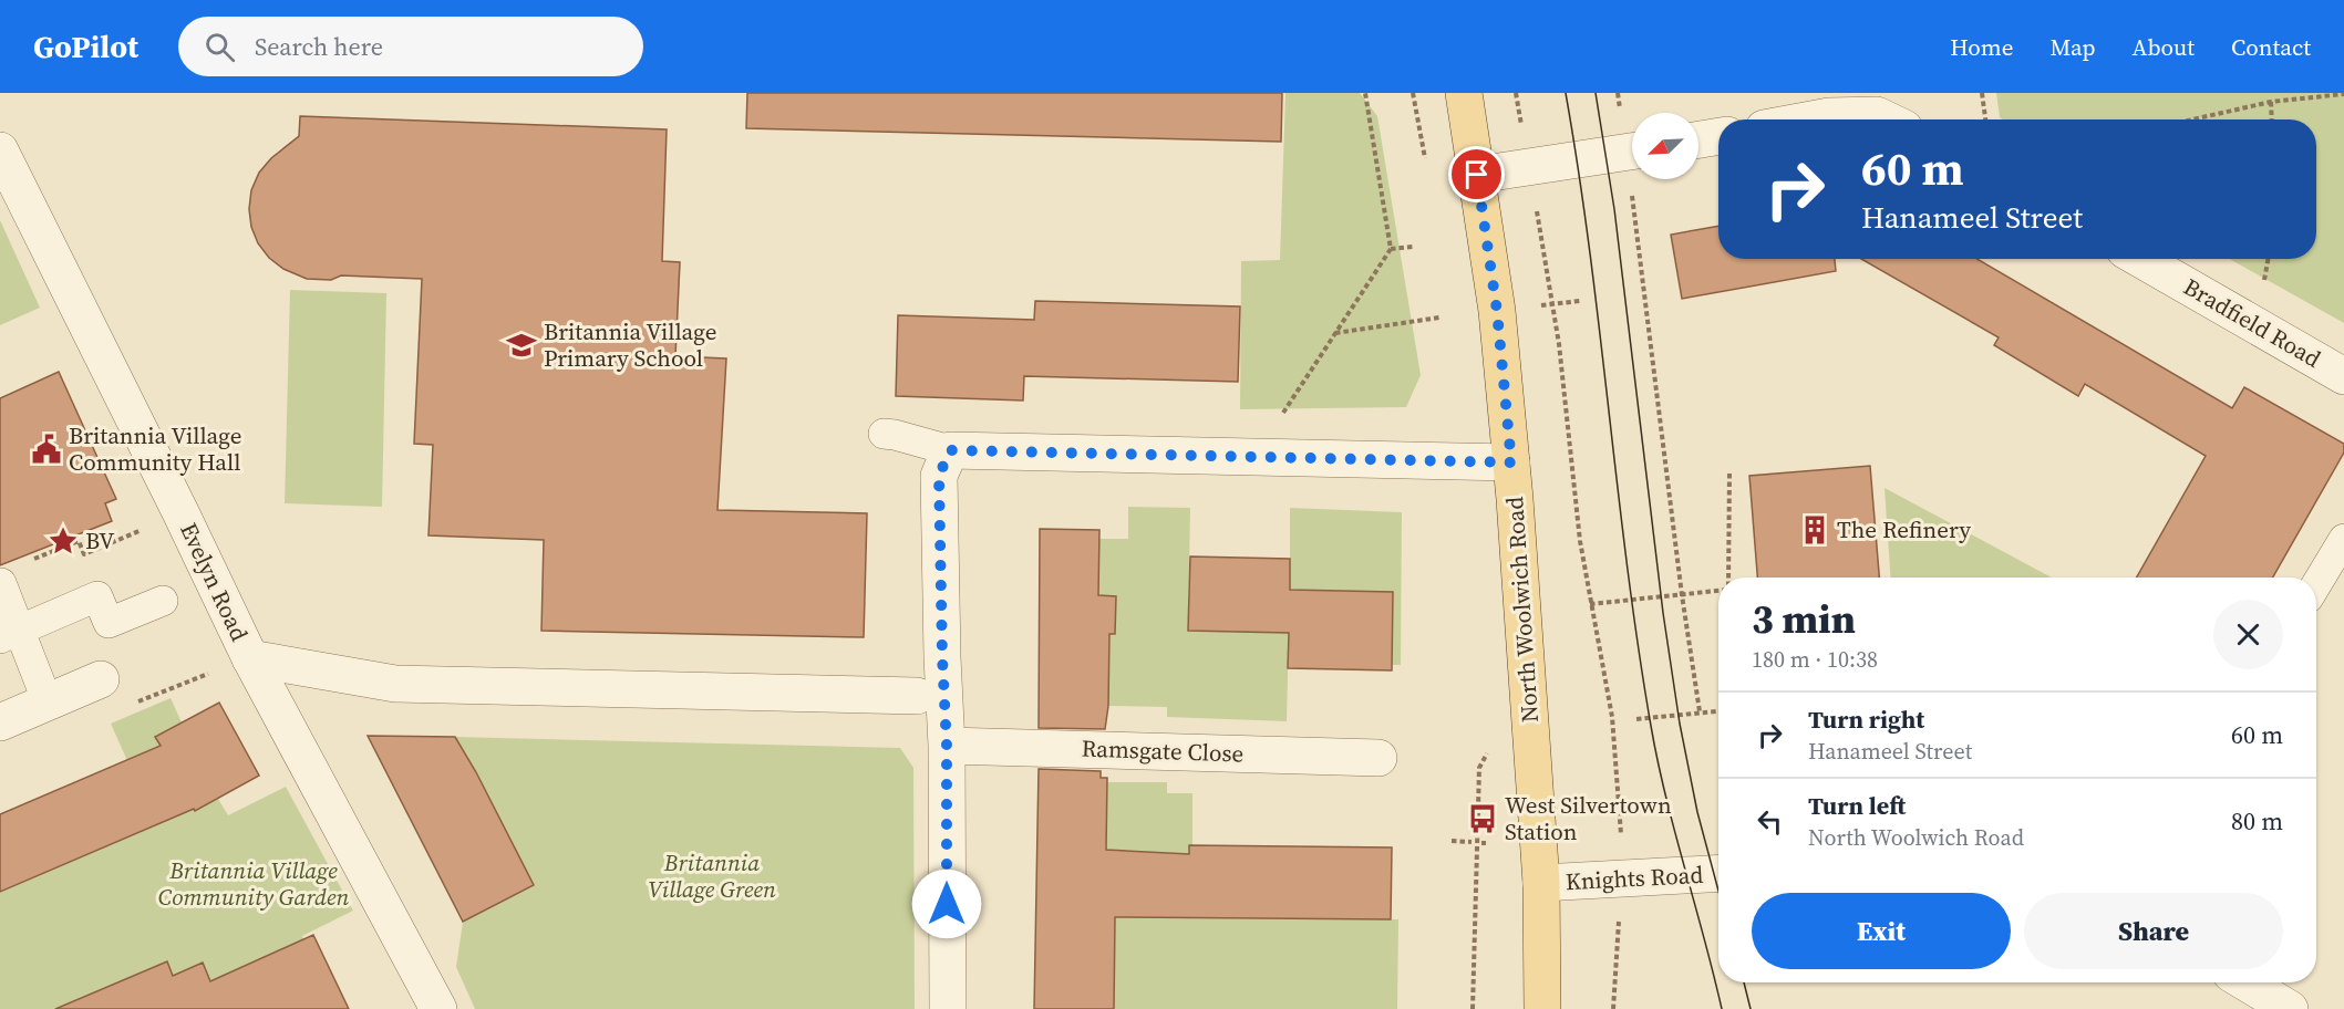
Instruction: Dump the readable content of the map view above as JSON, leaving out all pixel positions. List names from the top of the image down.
{
  "streets": {
    "main road": ["North Woolwich Road"],
    "street": [
      "Bradfield Road",
      "Evelyn Road",
      "Ramsgate Close",
      "Knights Road"
    ]
  },
  "crossings": [
    ["North Woolwich Road", "Knights Road"]
  ],
  "parks": ["Britannia Village Green", "Britannia Village Community Garden"],
  "places": {
    "school or university": ["Britannia Village Primary School"],
    "public building": ["Britannia Village Community Hall"],
    "building": ["The Refinery"],
    "place": ["BV"],
    "bus stop": ["West Silvertown Station"]
  },
  "north": "bottom left",
  "page": {
    "header": "GoPilot",
    "search": "Search here",
    "nav": [
      "Home",
      "Map",
      "About",
      "Contact"
    ],
    "turn": ["60 m", "Hanameel Street"],
    "heading": ["3 min", "180 m · 10:38"],
    "list": [
      {
        "name": "Turn right",
        "note": "Hanameel Street",
        "value": "60 m"
      },
      {
        "name": "Turn left",
        "note": "North Woolwich Road",
        "value": "80 m"
      }
    ],
    "buttons": ["Exit", "Share"]
  }
}
